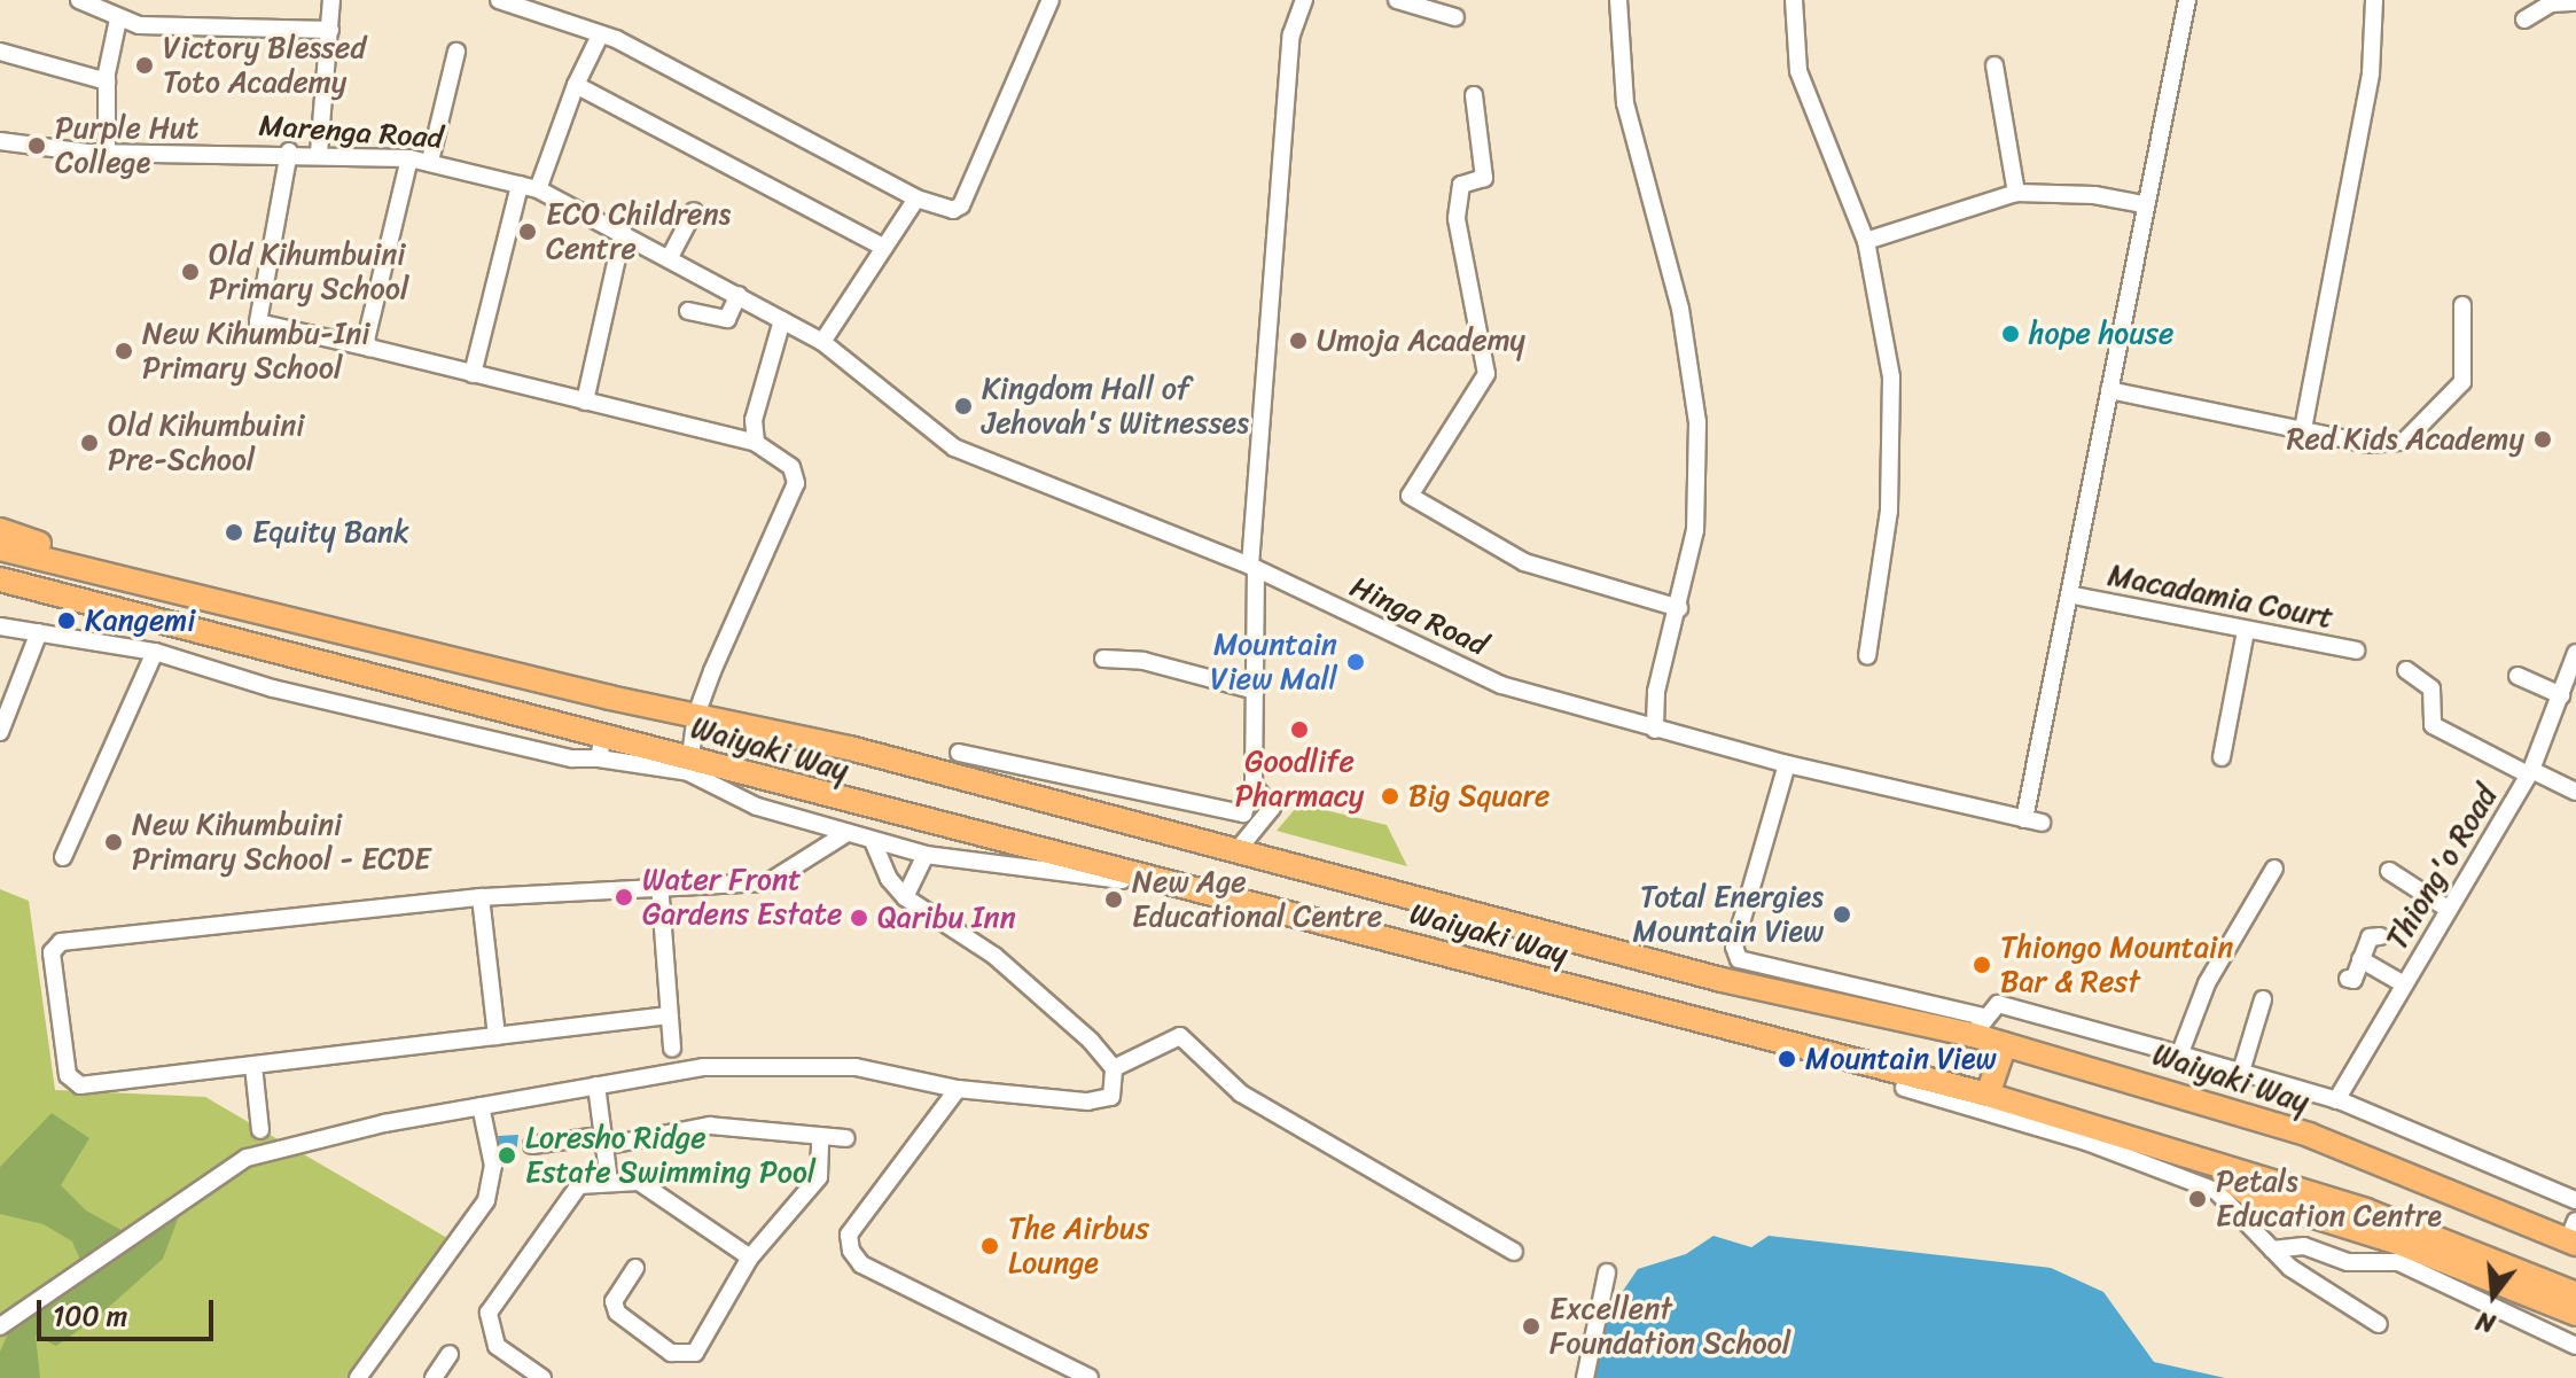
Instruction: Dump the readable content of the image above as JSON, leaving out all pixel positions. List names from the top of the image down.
{
  "streets": {
    "highway": ["Waiyaki Way"],
    "street": [
      "Marenga Road",
      "Macadamia Court",
      "Hinga Road",
      "Thiong'o Road"
    ]
  },
  "crossings": [
    ["Marenga Road", "Hinga Road"],
    ["Macadamia Court", "Hinga Road"]
  ],
  "places": [
    "Victory Blessed Toto Academy",
    "Purple Hut College",
    "ECO Childrens Centre",
    "Old Kihumbuini Primary School",
    "hope house",
    "Umoja Academy",
    "New Kihumbu-Ini Primary School",
    "Kingdom Hall of Jehovah's Witnesses",
    "Red Kids Academy",
    "Old Kihumbuini Pre-School",
    "Equity Bank",
    "Kangemi",
    "Mountain View Mall",
    "Goodlife Pharmacy",
    "Big Square",
    "New Kihumbuini Primary School - ECDE",
    "Water Front Gardens Estate",
    "New Age Educational Centre",
    "Total Energies Mountain View",
    "Qaribu Inn",
    "Thiongo Mountain Bar & Rest",
    "Mountain View",
    "Loresho Ridge Estate Swimming Pool",
    "Petals Education Centre",
    "The Airbus Lounge",
    "Excellent Foundation School"
  ],
  "scale_bar": "100 m",
  "north": "bottom"
}
